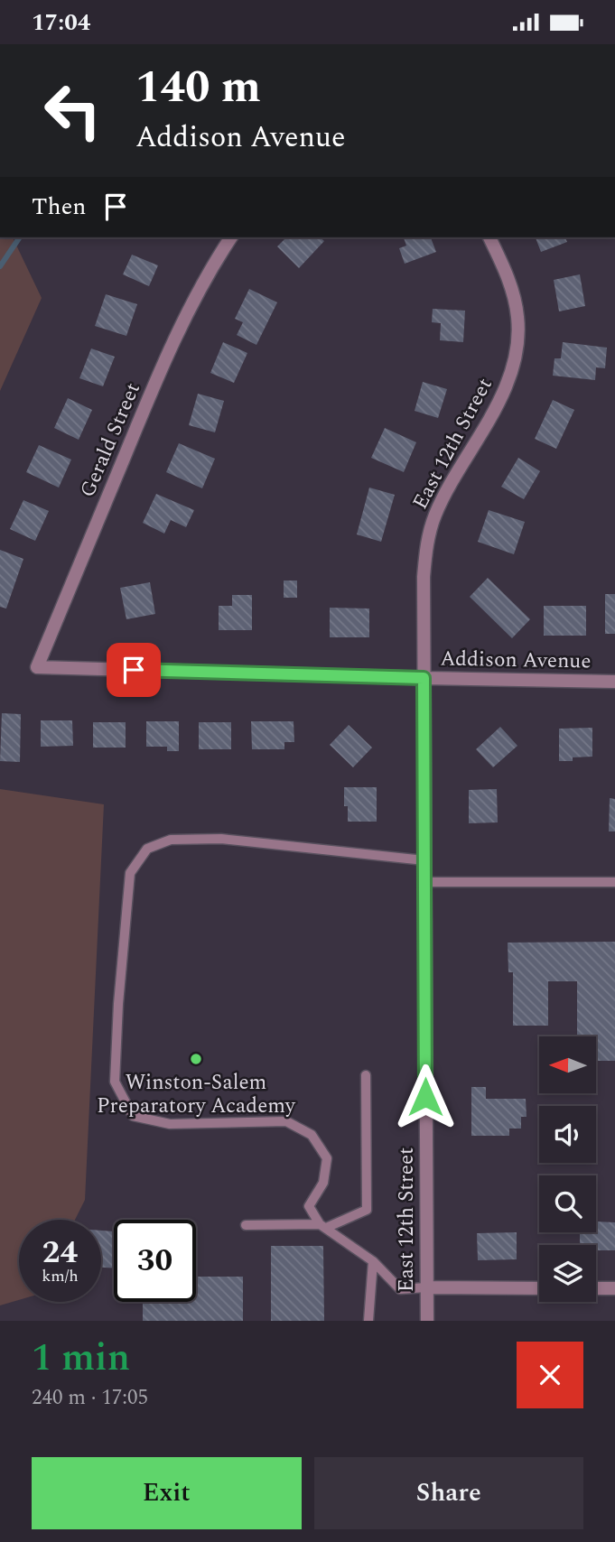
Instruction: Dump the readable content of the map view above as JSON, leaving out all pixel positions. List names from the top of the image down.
{
  "streets": {
    "street": ["Gerald Street", "East 12th Street", "Addison Avenue"]
  },
  "crossings": [
    ["Gerald Street", "Addison Avenue"],
    ["East 12th Street", "Addison Avenue"]
  ],
  "places": ["Winston-Salem Preparatory Academy"],
  "north": "left",
  "page": {
    "status": "17:04",
    "turn": ["140 m", "Addison Avenue"],
    "then": "Then",
    "speed": "24 km/h",
    "limit": "30",
    "heading": ["1 min", "240 m · 17:05"],
    "buttons": ["Exit", "Share"]
  }
}
